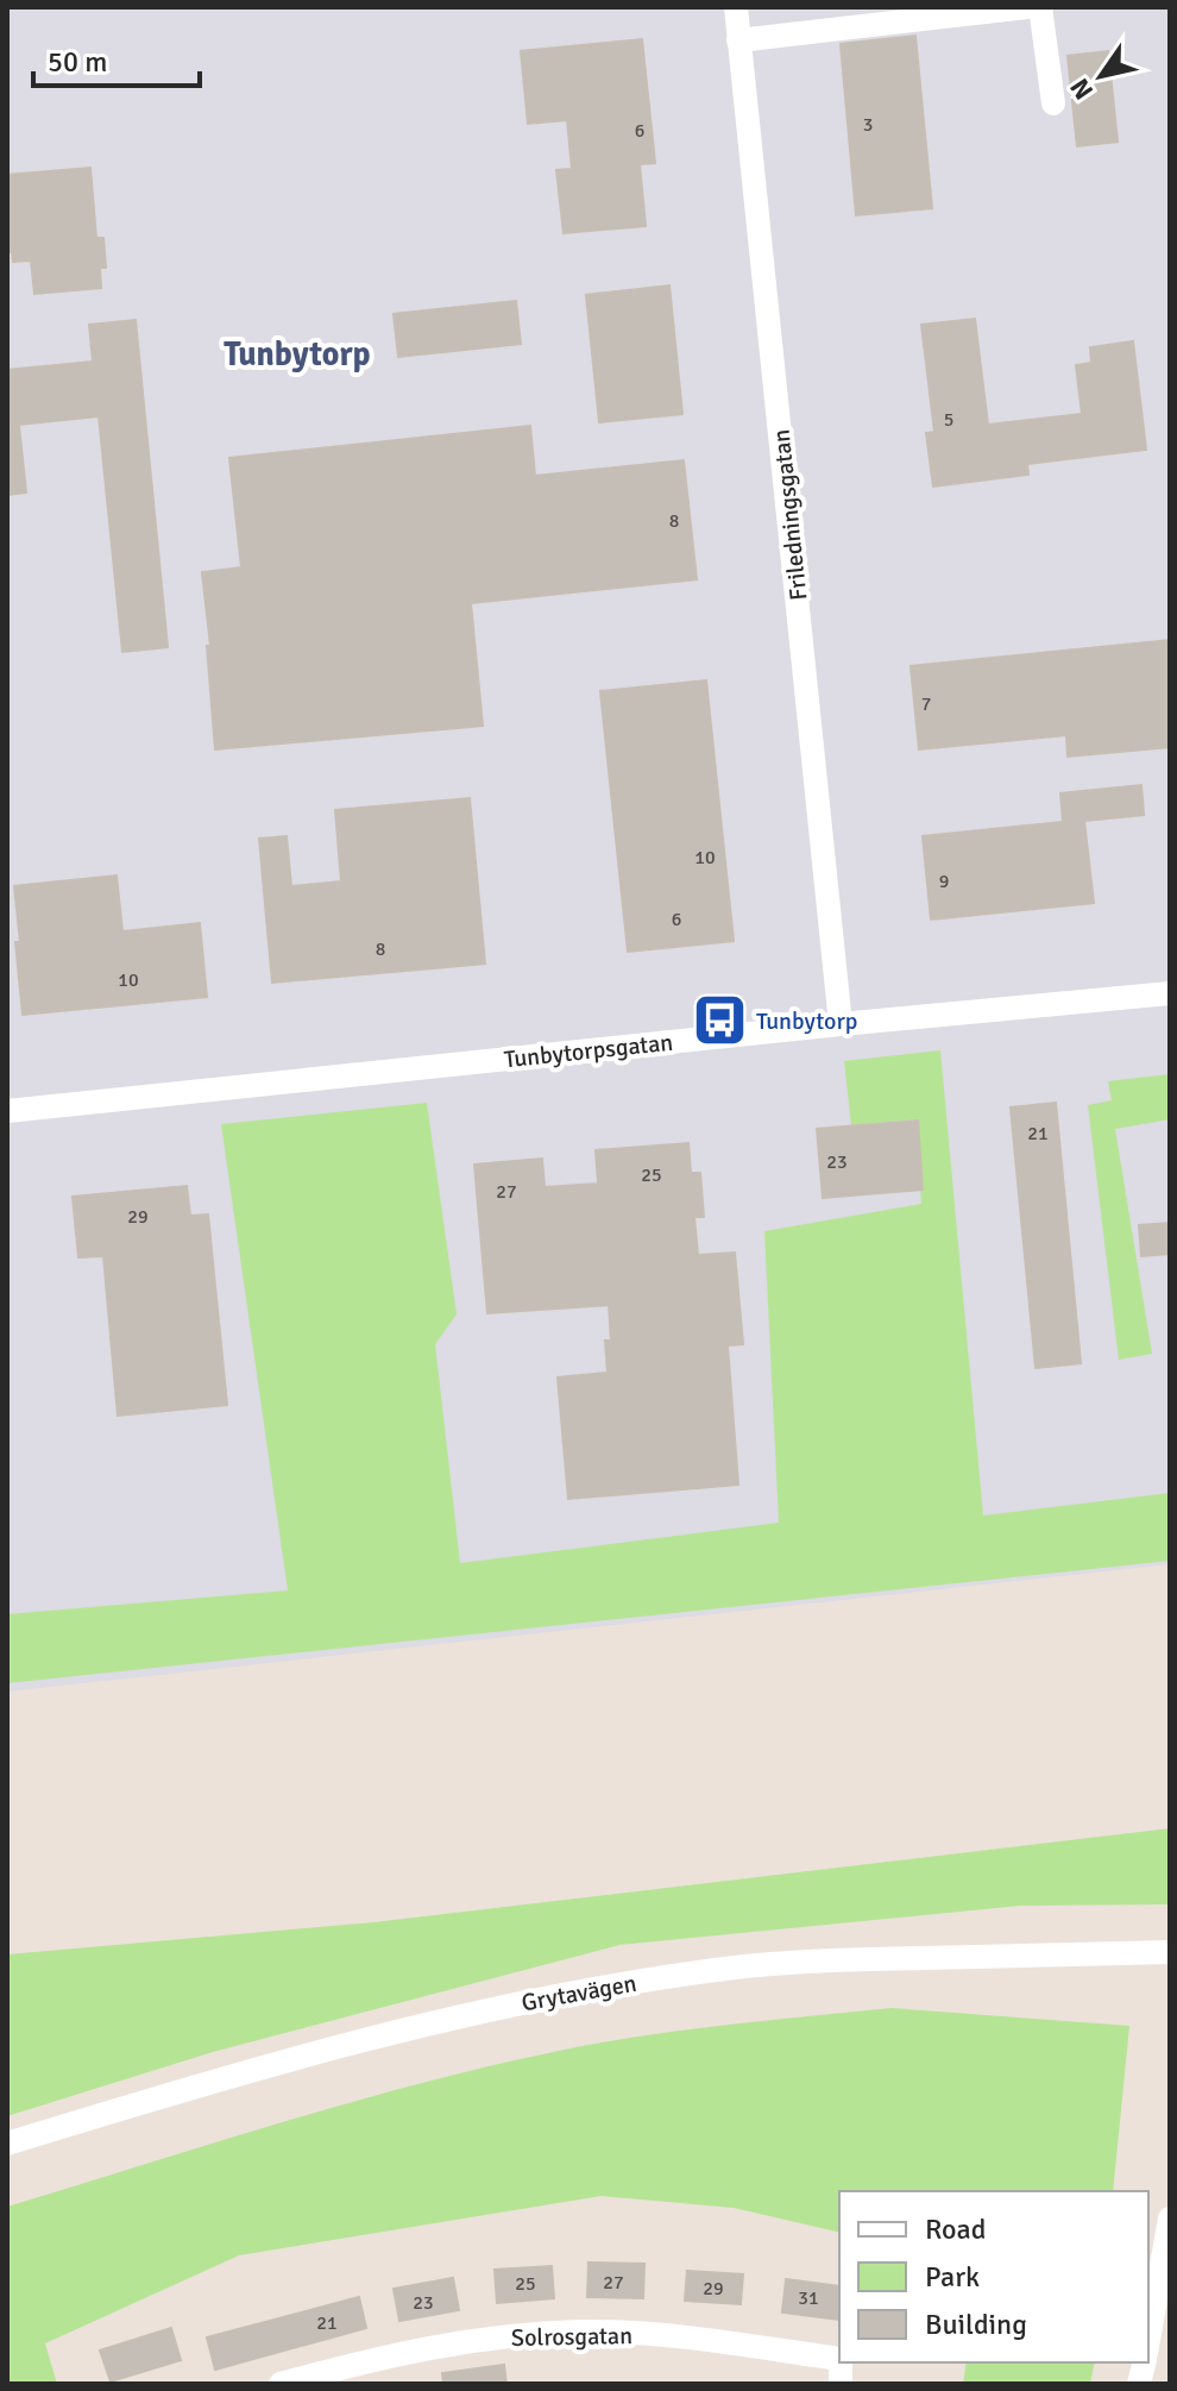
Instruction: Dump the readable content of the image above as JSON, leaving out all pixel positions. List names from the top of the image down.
{
  "streets": {
    "street": [
      "Friledningsgatan",
      "Tunbytorpsgatan",
      "Grytavägen",
      "Solrosgatan"
    ]
  },
  "crossings": [
    ["Friledningsgatan", "Tunbytorpsgatan"]
  ],
  "districts": ["Tunbytorp"],
  "places": {
    "bus stop": ["Tunbytorp"]
  },
  "house_numbers": [
    "3",
    "6",
    "5",
    "8",
    "7",
    "10",
    "9",
    "6",
    "8",
    "10",
    "21",
    "23",
    "25",
    "27",
    "29",
    "27",
    "25",
    "29",
    "31",
    "23",
    "21"
  ],
  "legend": ["Road", "Park", "Building"],
  "scale_bar": "50 m",
  "north": "bottom left"
}
